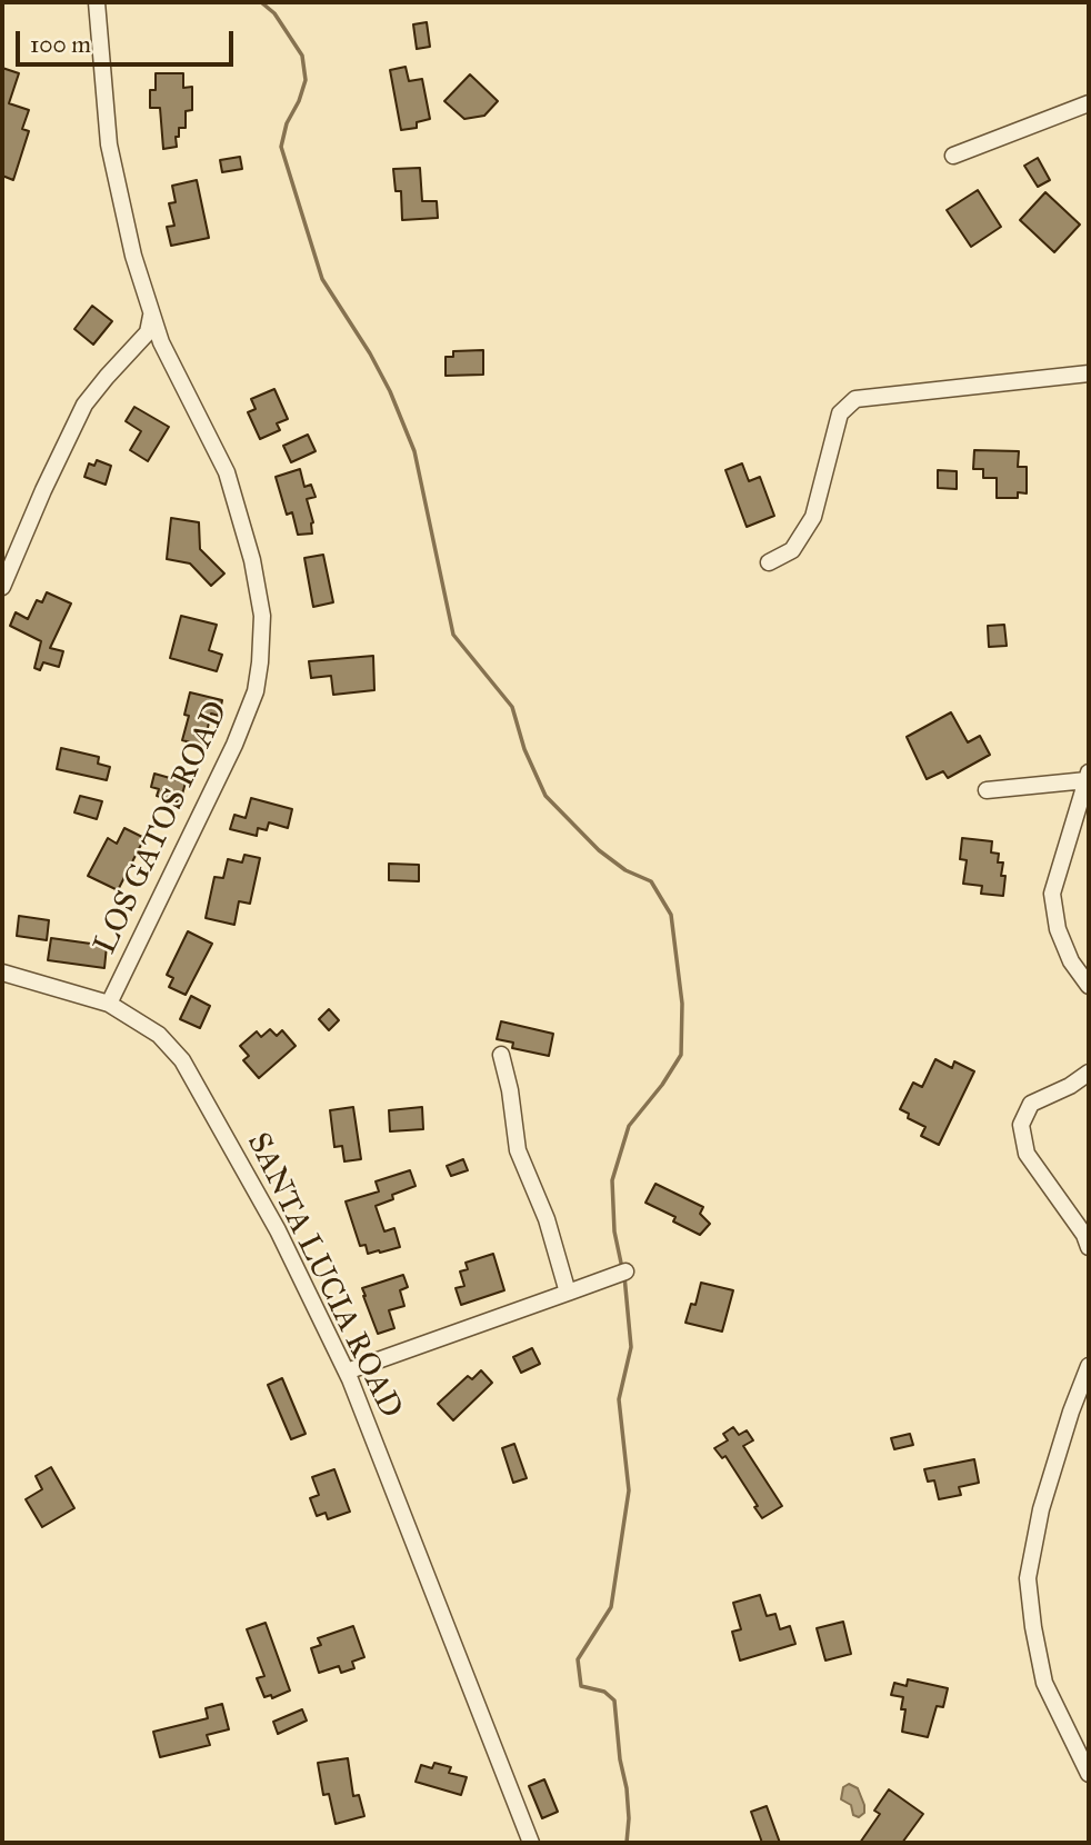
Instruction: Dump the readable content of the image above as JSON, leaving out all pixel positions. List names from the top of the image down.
{
  "streets": {
    "street": ["LOS GATOS ROAD", "SANTA LUCIA ROAD"]
  },
  "crossings": [
    ["LOS GATOS ROAD", "SANTA LUCIA ROAD"]
  ],
  "scale_bar": "100 m"
}
